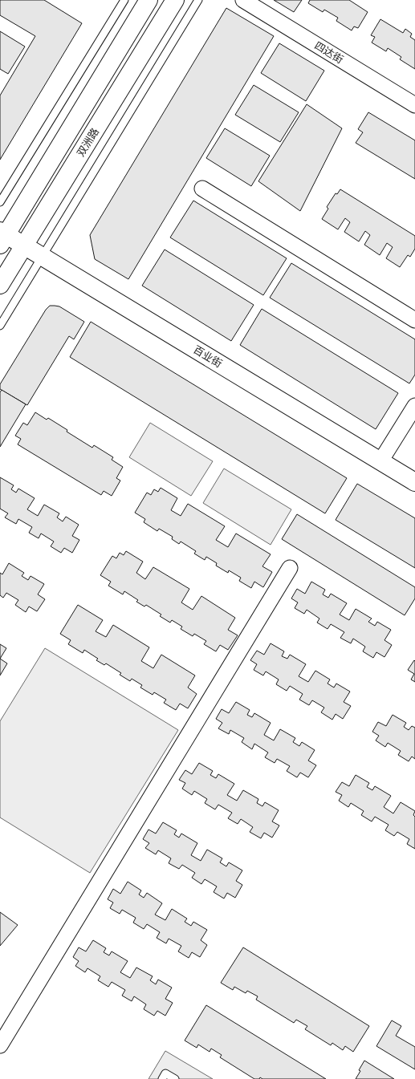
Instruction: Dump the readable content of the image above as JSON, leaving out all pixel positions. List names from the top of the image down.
{
  "streets": {
    "main road": ["双洲路", "百业街"],
    "street": ["四达街"]
  },
  "crossings": [
    ["双洲路", "百业街"]
  ]
}
